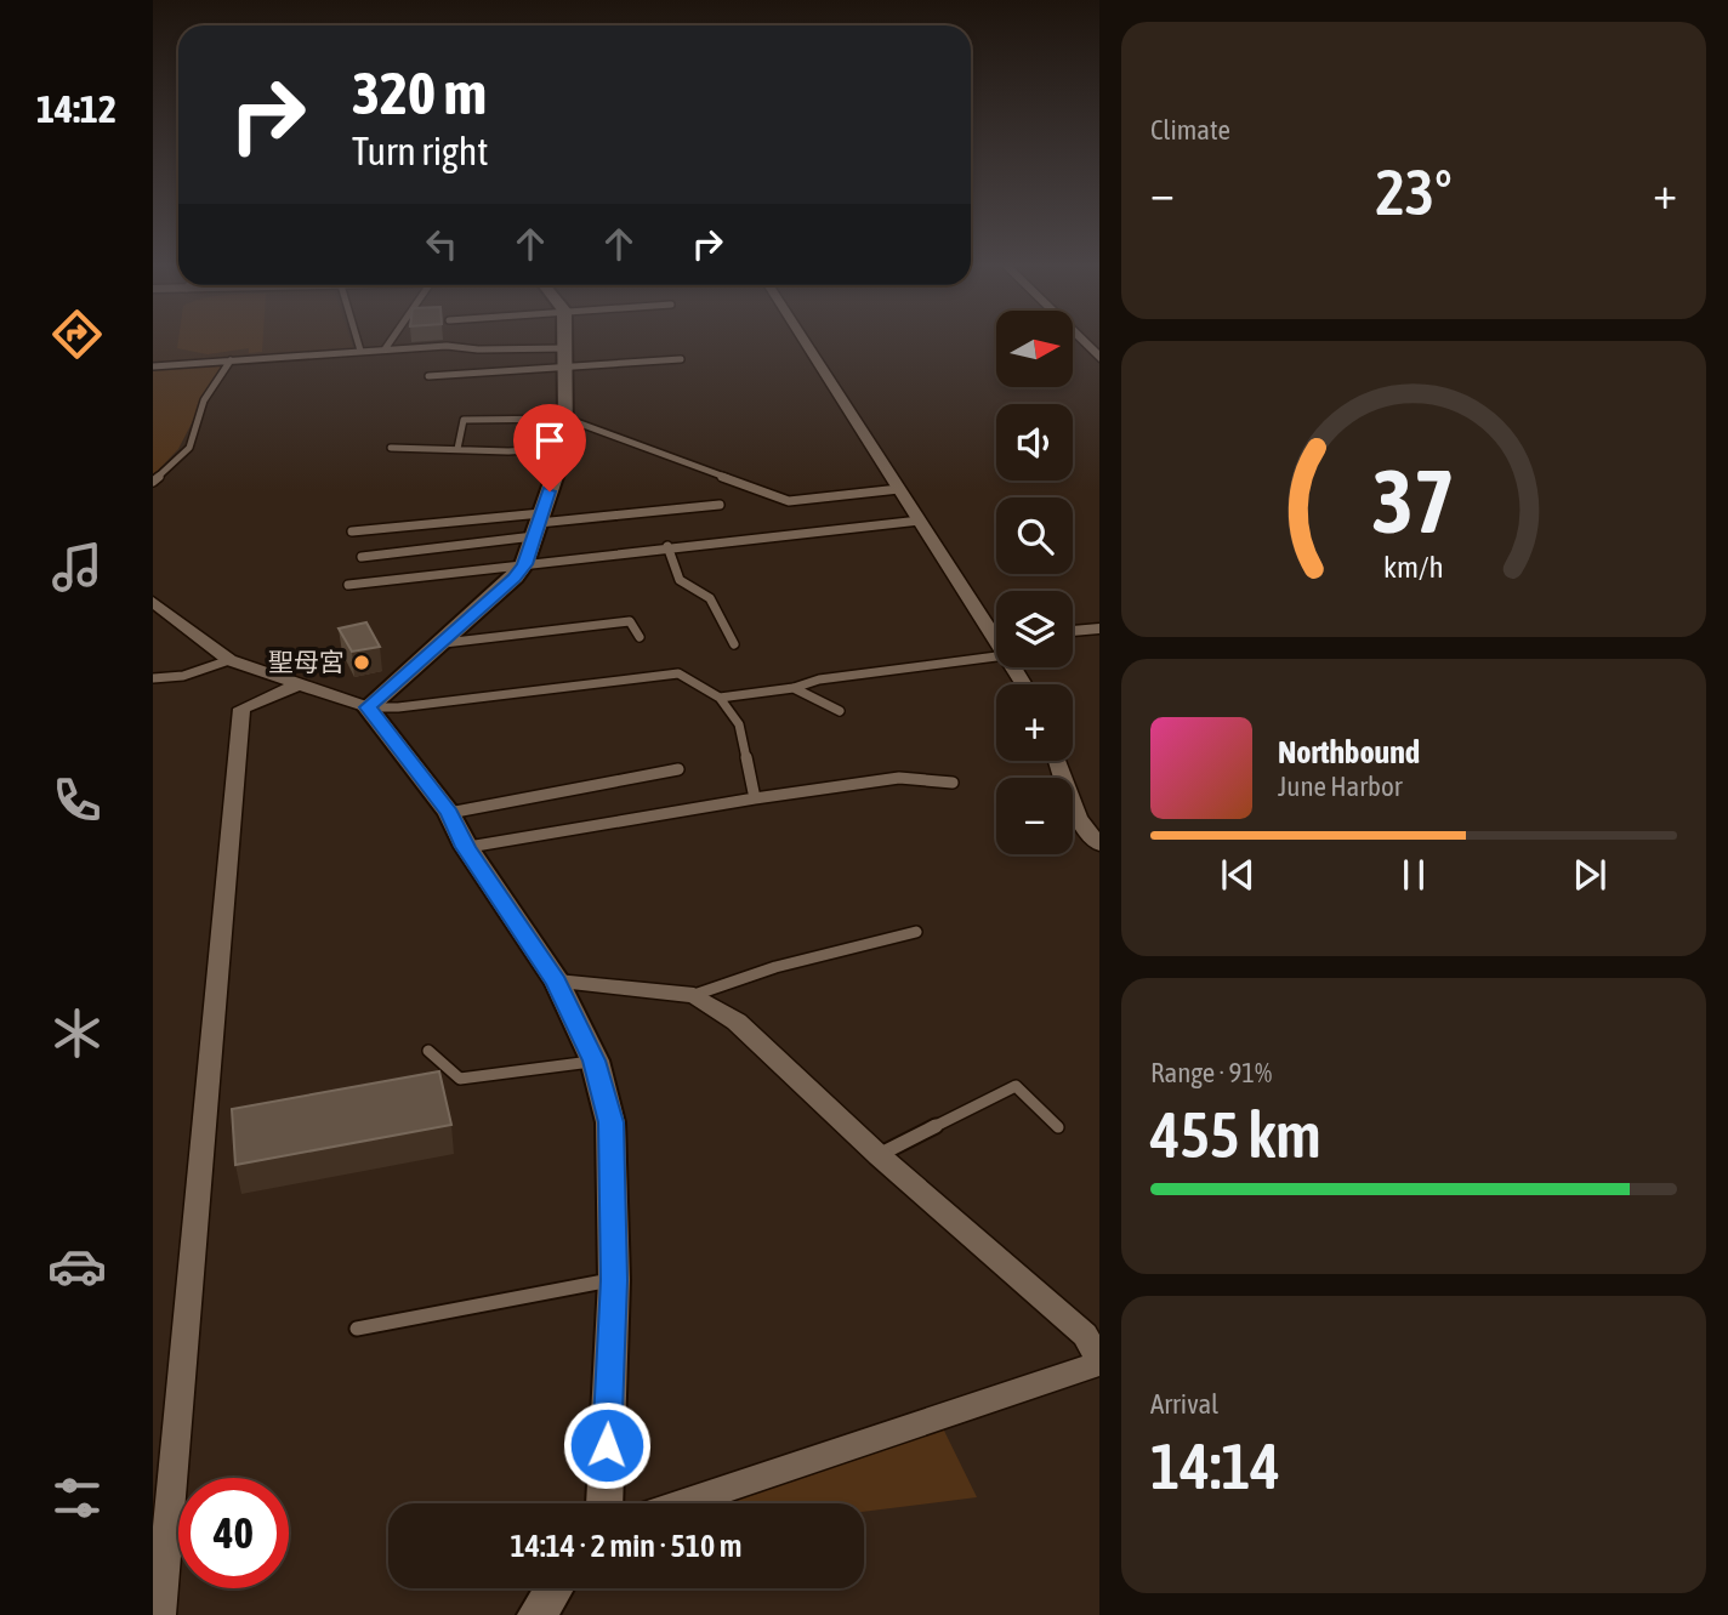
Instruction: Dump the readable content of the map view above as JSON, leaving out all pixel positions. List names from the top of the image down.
{
  "places": ["聖母宮"],
  "north": "right",
  "page": {
    "tabs": "14:12",
    "tile": [
      "Climate",
      ["Range · 91%", "455 km"],
      ["Arrival", "14:14"]
    ],
    "turn": ["320 m", "Turn right"],
    "heat": ["−", "23°", "+"],
    "map_buttons": ["+", "−"],
    "song": ["Northbound", "June Harbor"],
    "limit": "40",
    "trip": "14:14 · 2 min · 510 m",
    "gauge": ["37", "km/h"]
  }
}
